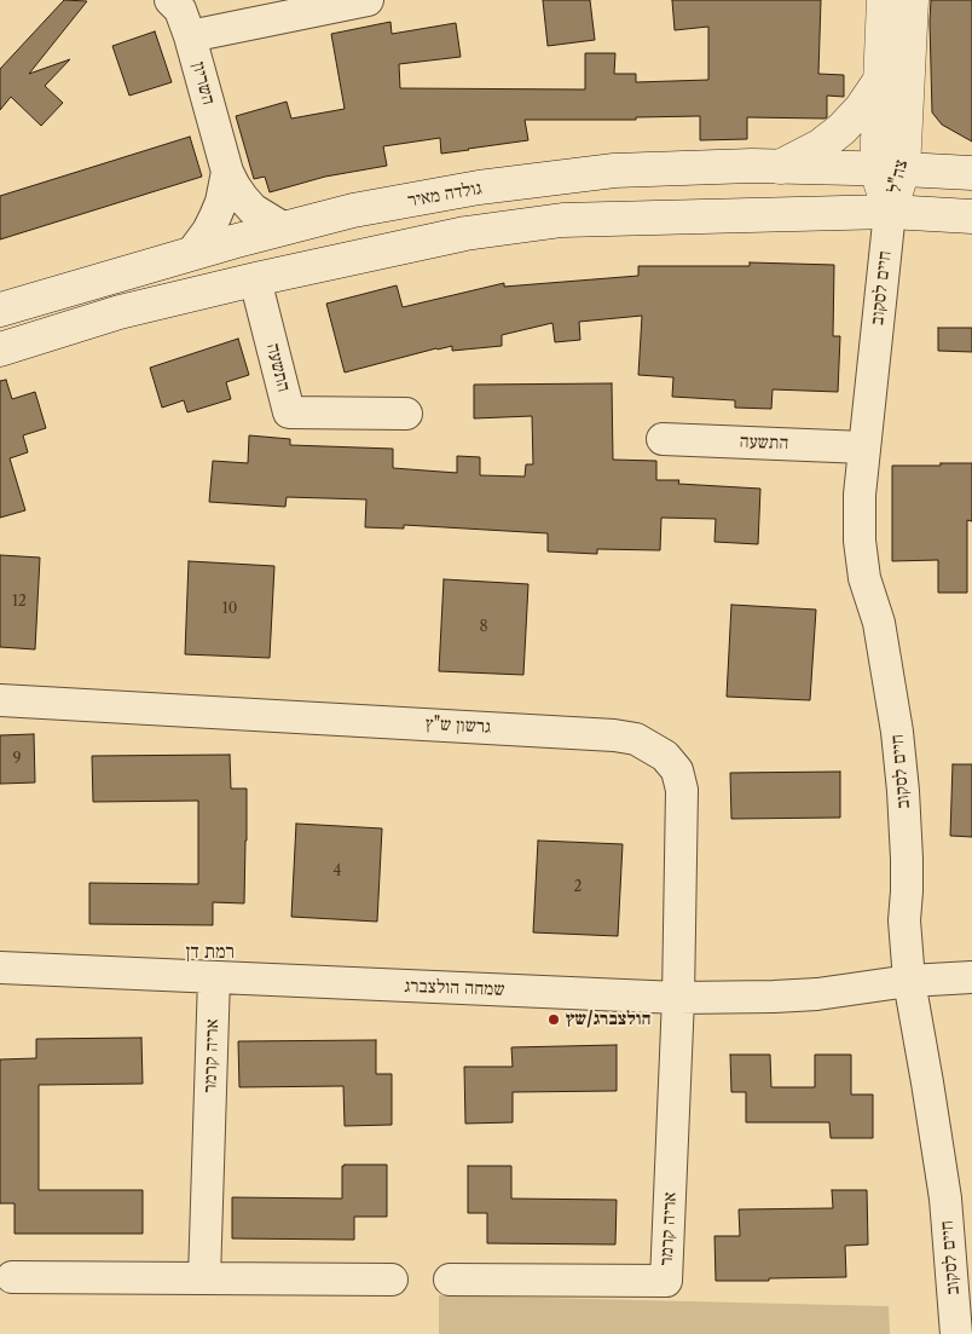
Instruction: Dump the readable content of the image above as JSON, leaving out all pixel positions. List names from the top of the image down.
{
  "streets": {
    "main road": ["צה\"ל", "גולדה מאיר"],
    "street": [
      "השריון",
      "חיים לסקוב",
      "התשעה",
      "גרשון ש\"ץ",
      "שמחה הולצברג",
      "אריה קרמר"
    ]
  },
  "crossings": [
    ["השריון", "גולדה מאיר"],
    ["צה\"ל", "גולדה מאיר"],
    ["צה\"ל", "חיים לסקוב"],
    ["חיים לסקוב", "התשעה"],
    ["חיים לסקוב", "שמחה הולצברג"],
    ["גרשון ש\"ץ", "שמחה הולצברג"],
    ["גרשון ש\"ץ", "אריה קרמר"],
    ["שמחה הולצברג", "אריה קרמר"]
  ],
  "districts": ["רמת דן"],
  "places": ["הולצברג/שץ"],
  "house_numbers": [
    "12",
    "10",
    "8",
    "9",
    "4",
    "2"
  ]
}
